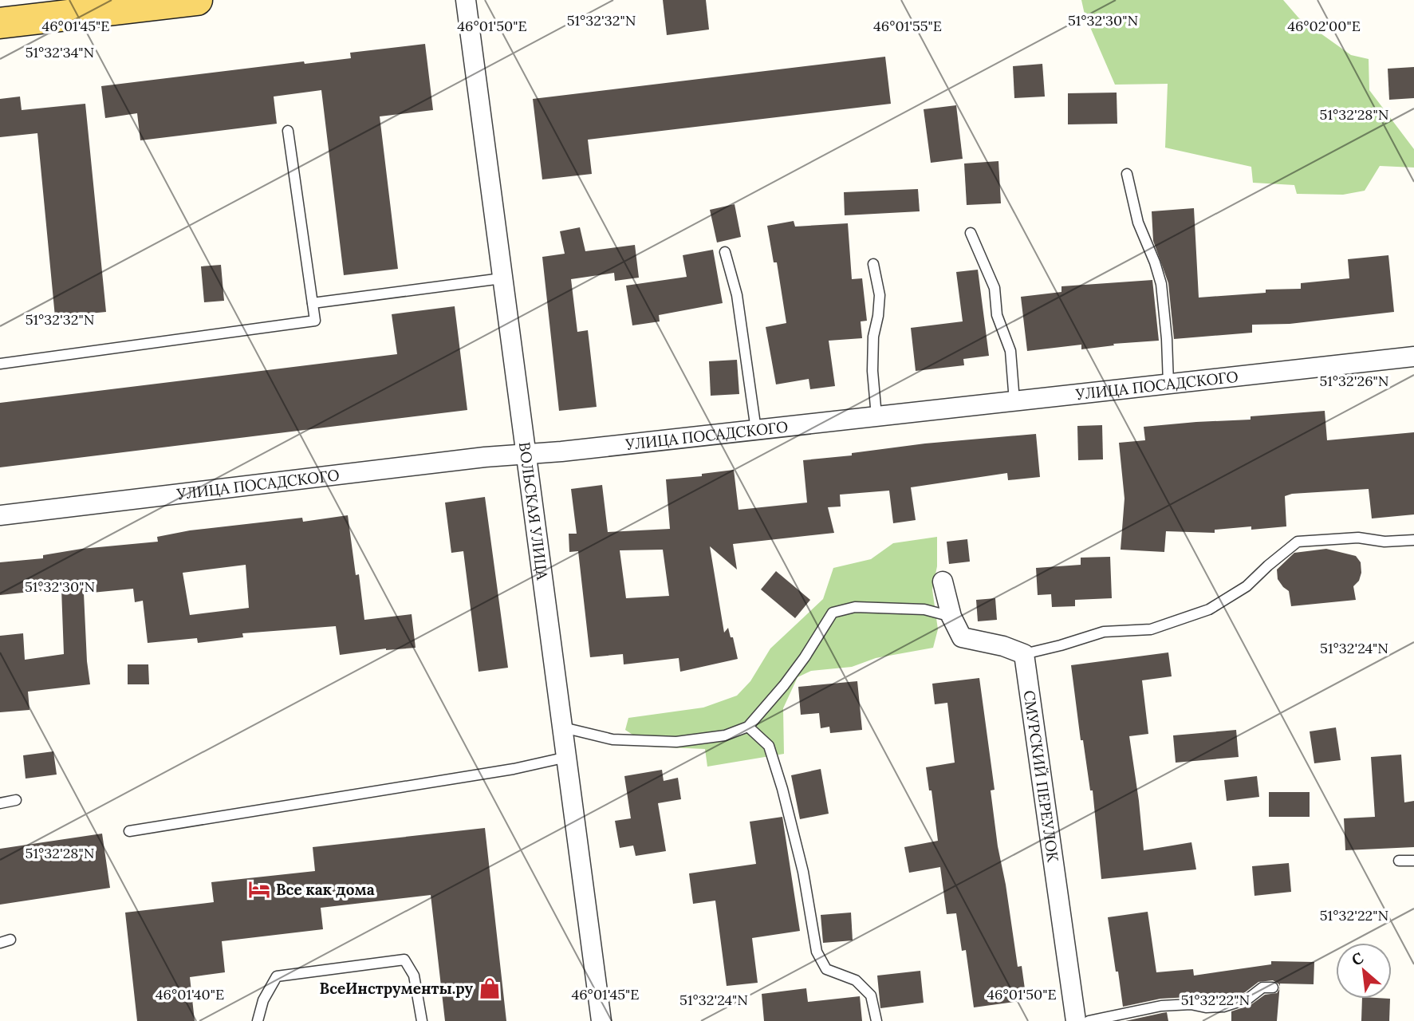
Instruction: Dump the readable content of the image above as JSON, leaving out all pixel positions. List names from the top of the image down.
{
  "streets": {
    "street": ["УЛИЦА ПОСАДСКОГО", "ВОЛЬСКАЯ УЛИЦА", "СМУРСКИЙ ПЕРЕУЛОК"]
  },
  "crossings": [
    ["УЛИЦА ПОСАДСКОГО", "ВОЛЬСКАЯ УЛИЦА"]
  ],
  "places": {
    "hotel": ["Все как дома"],
    "shop": ["ВсеИнструменты.ру"]
  },
  "north": "top left",
  "coordinates": [
    "51°32'32\"N",
    "51°32'30\"N",
    "46°01'45\"E",
    "46°01'50\"E",
    "46°01'55\"E",
    "46°02'00\"E",
    "51°32'34\"N",
    "51°32'28\"N",
    "51°32'26\"N",
    "51°32'24\"N",
    "51°32'22\"N",
    "46°01'40\"E"
  ]
}
